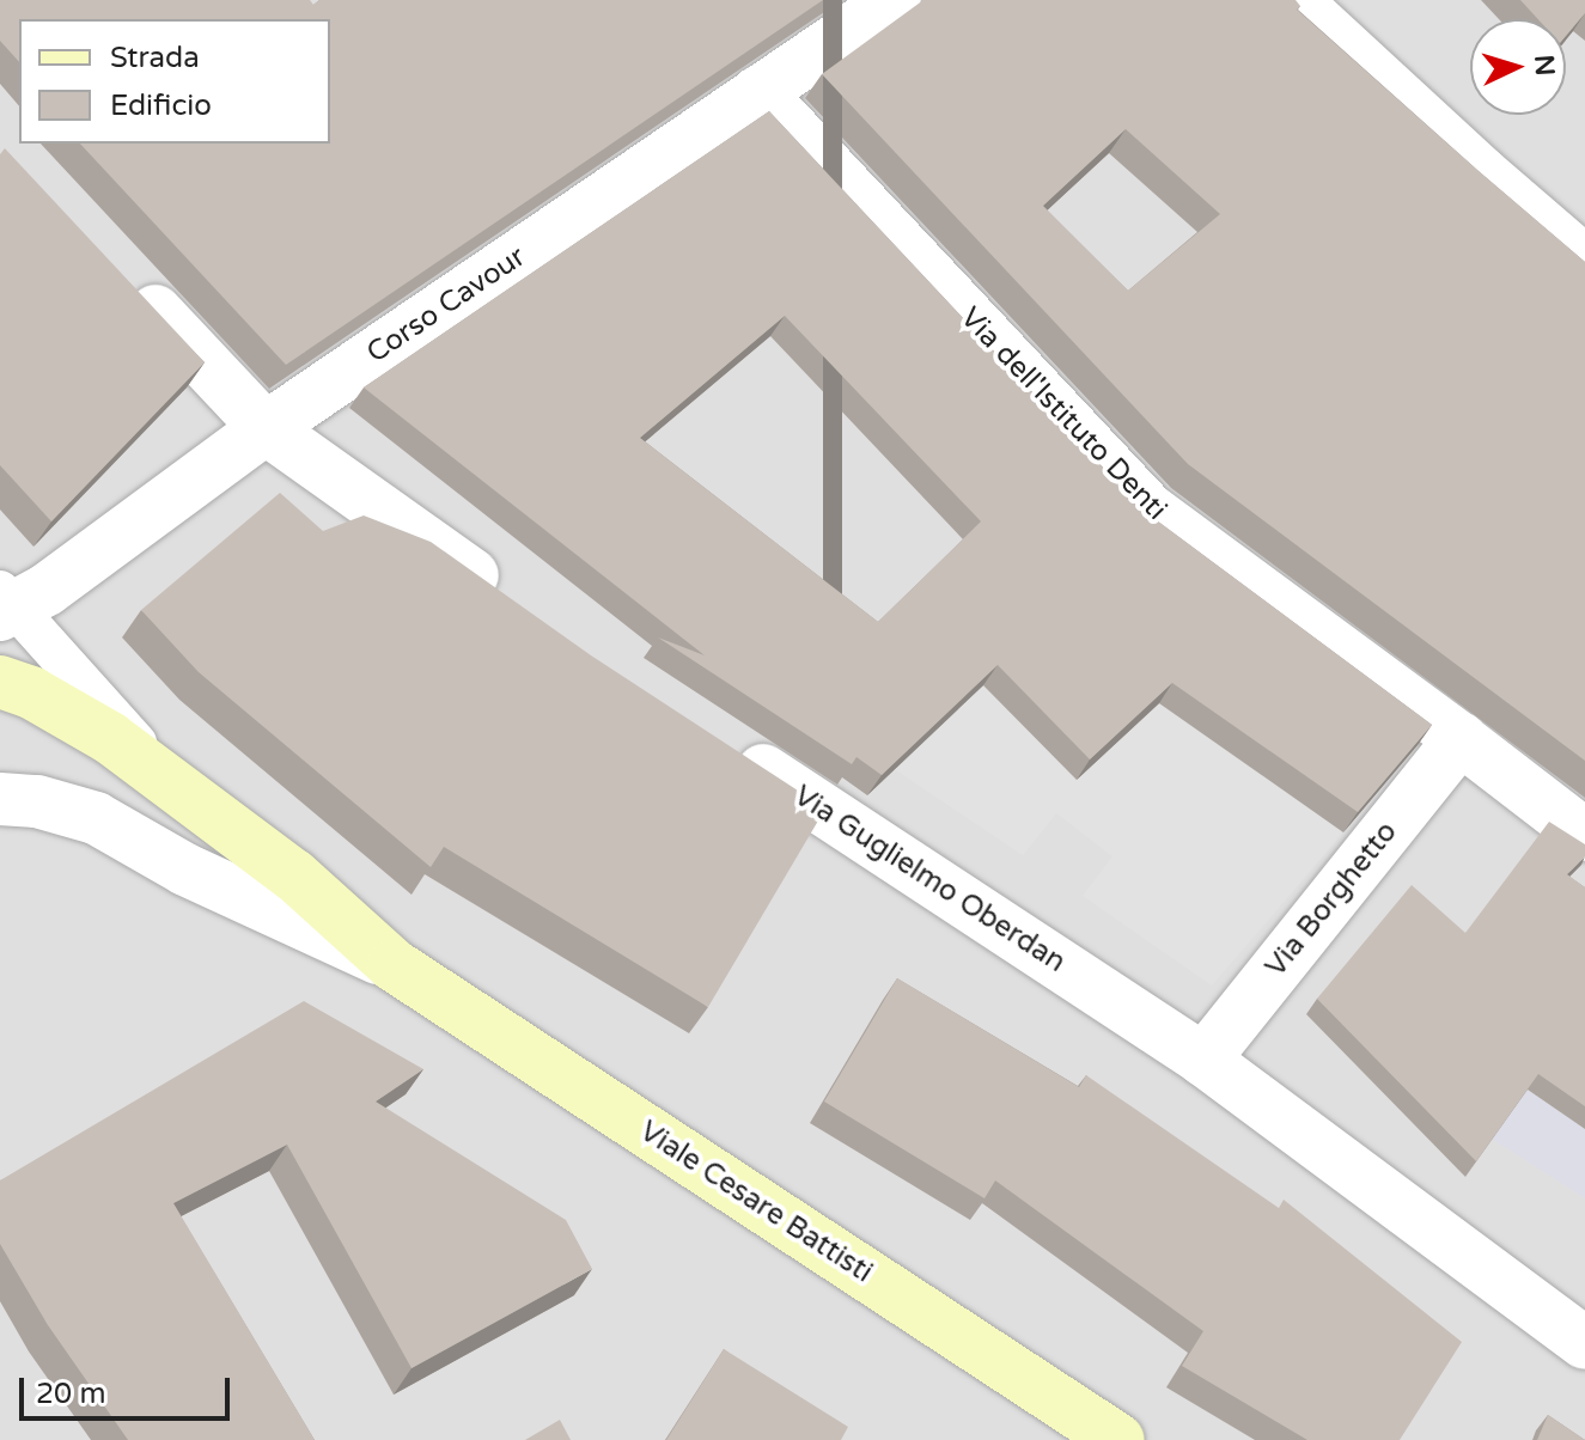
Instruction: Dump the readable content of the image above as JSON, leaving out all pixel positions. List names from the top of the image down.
{
  "streets": {
    "main road": ["Viale Cesare Battisti"],
    "street": [
      "Corso Cavour",
      "Via dell'Istituto Denti",
      "Via Guglielmo Oberdan",
      "Via Borghetto"
    ]
  },
  "crossings": [
    ["Corso Cavour", "Via dell'Istituto Denti"],
    ["Via dell'Istituto Denti", "Via Borghetto"],
    ["Via Guglielmo Oberdan", "Via Borghetto"]
  ],
  "legend": ["Strada", "Edificio"],
  "scale_bar": "20 m",
  "north": "right"
}
